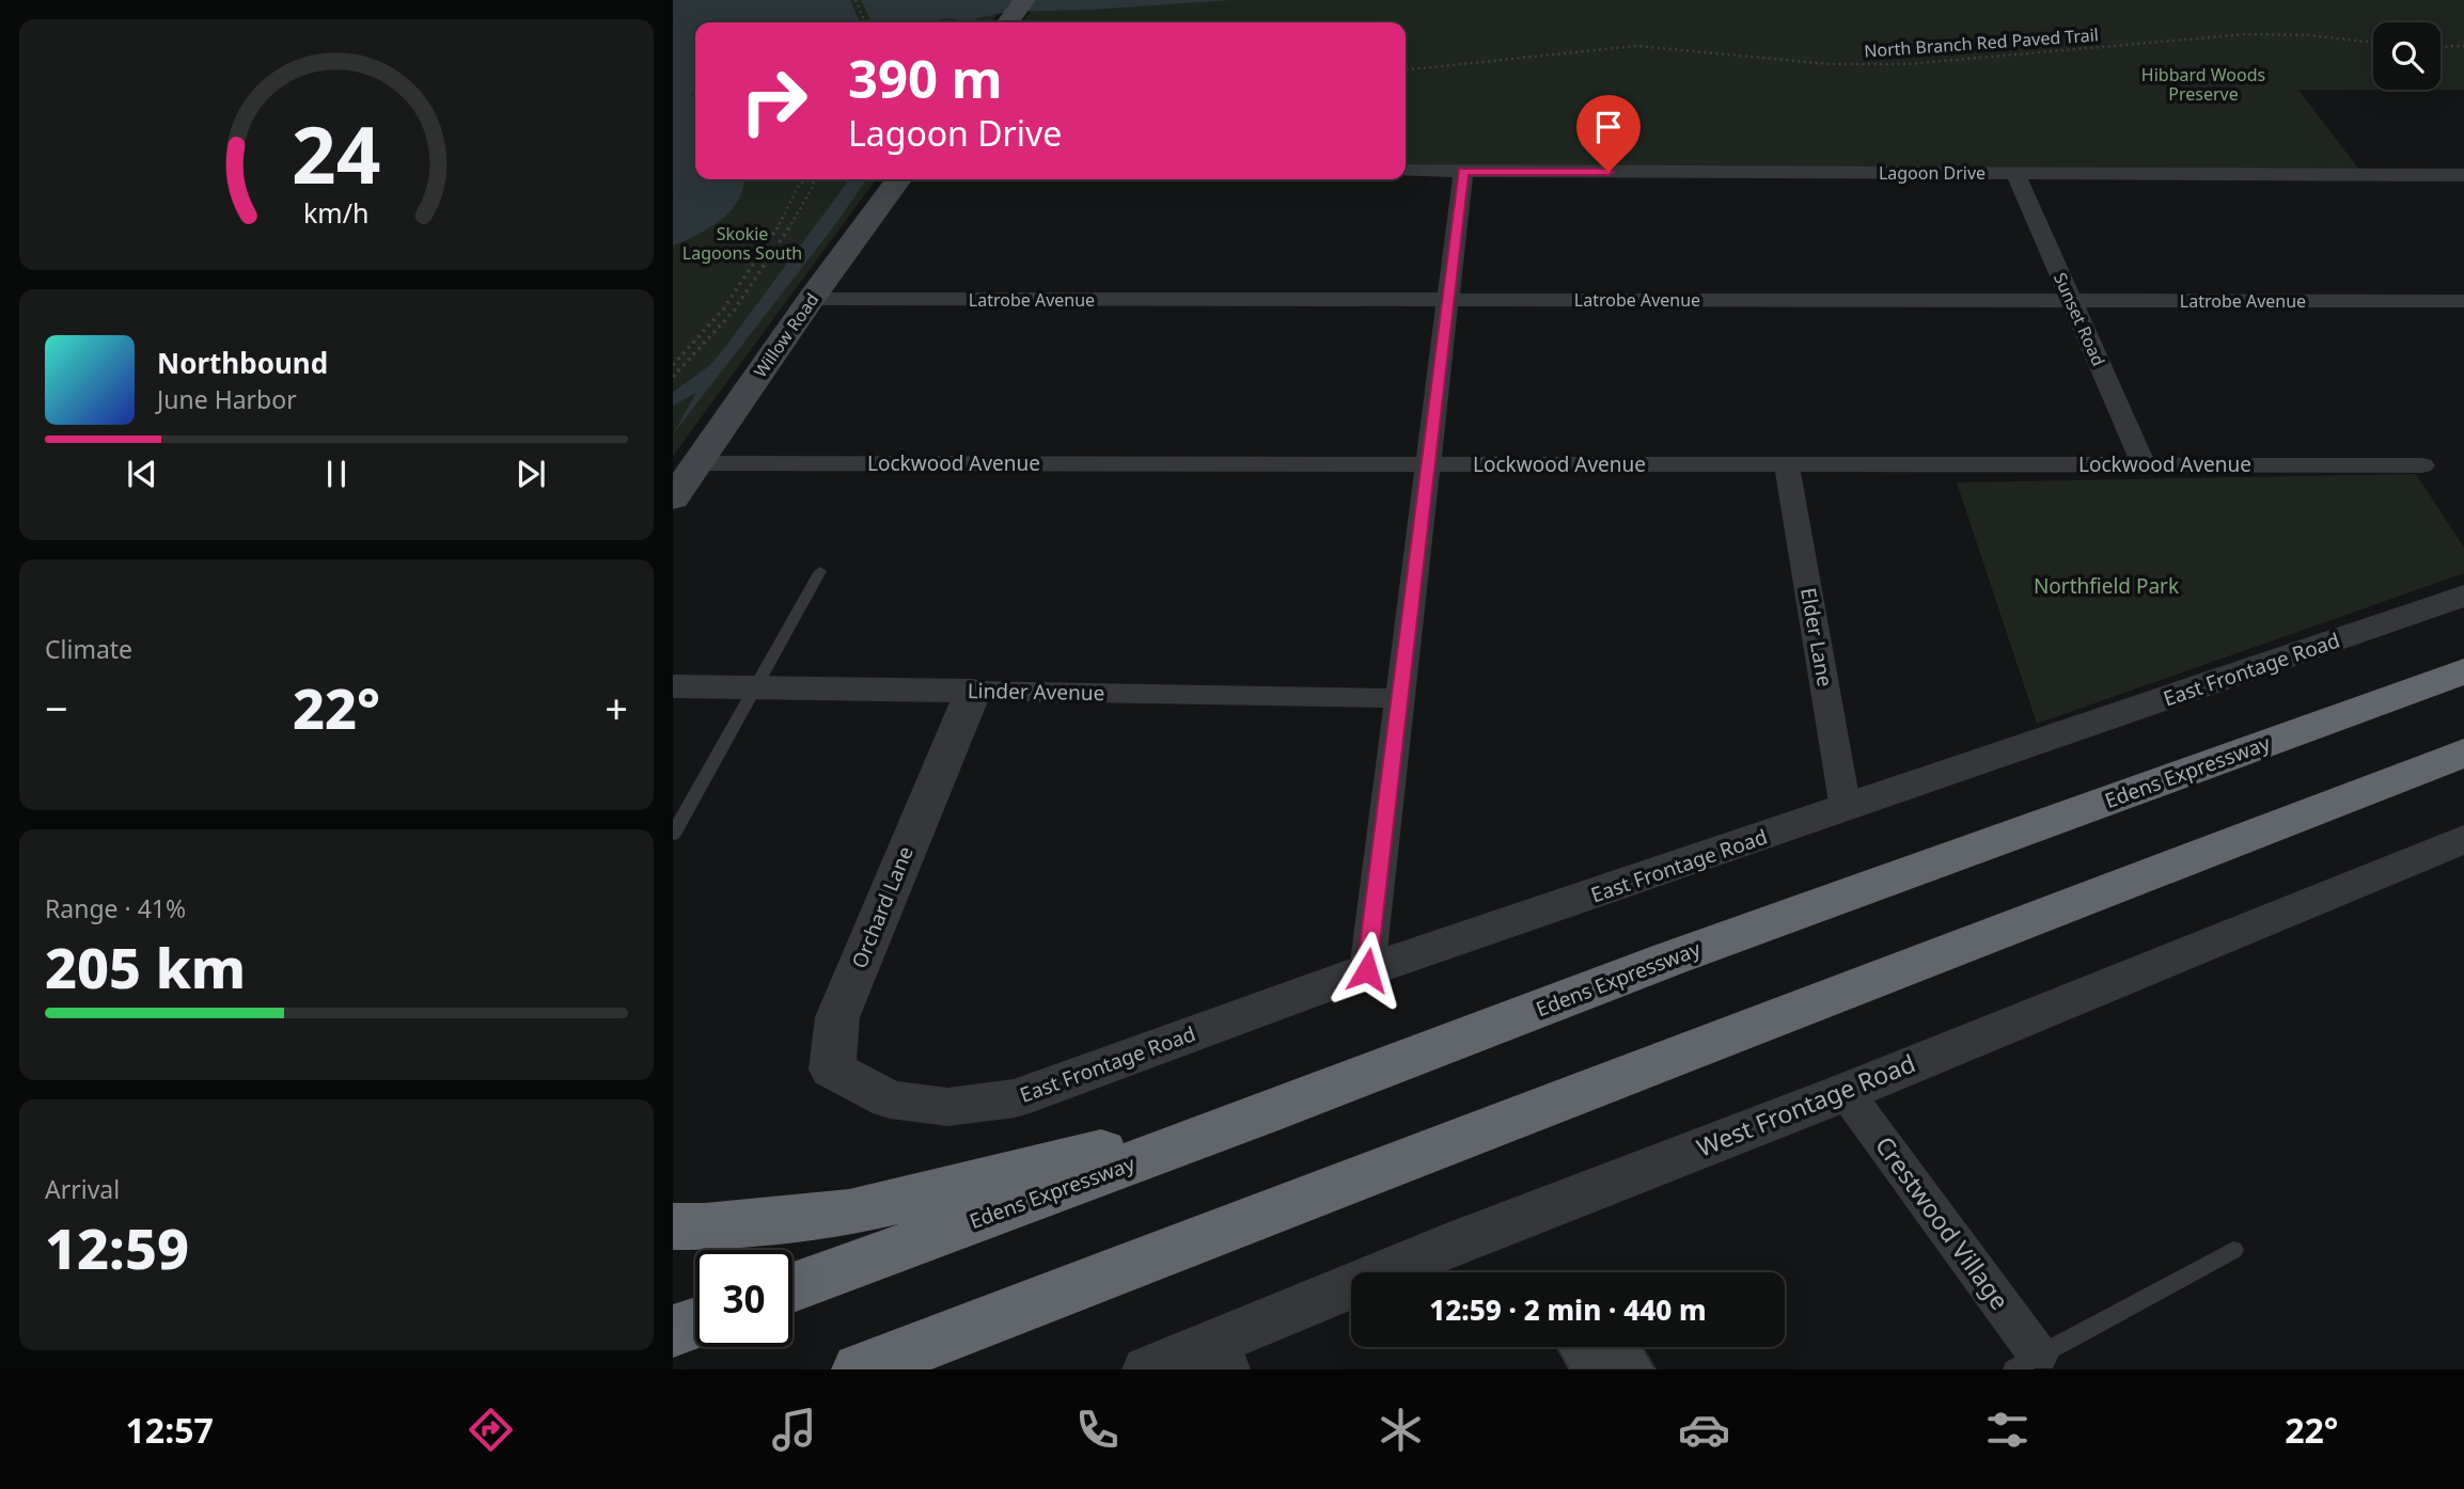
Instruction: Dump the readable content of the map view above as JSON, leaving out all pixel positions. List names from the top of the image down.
{
  "streets": {
    "highway": ["Edens Expressway"],
    "main road": ["Willow Road"],
    "street": [
      "Lagoon Drive",
      "Latrobe Avenue",
      "Sunset Road",
      "Lockwood Avenue",
      "Elder Lane",
      "East Frontage Road",
      "Linder Avenue",
      "Orchard Lane",
      "West Frontage Road",
      "Crestwood Village"
    ],
    "path": ["North Branch Red Paved Trail"]
  },
  "crossings": [
    ["Lagoon Drive", "Sunset Road"],
    ["Latrobe Avenue", "Sunset Road"],
    ["Latrobe Avenue", "Willow Road"],
    ["Sunset Road", "Lockwood Avenue"],
    ["Willow Road", "Lockwood Avenue"],
    ["Lockwood Avenue", "Elder Lane"],
    ["Elder Lane", "East Frontage Road"],
    ["East Frontage Road", "Orchard Lane"],
    ["Linder Avenue", "Orchard Lane"],
    ["West Frontage Road", "Crestwood Village"]
  ],
  "parks": ["Hibbard Woods Preserve", "Skokie Lagoons South", "Northfield Park"],
  "page": {
    "turn": ["390 m", "Lagoon Drive"],
    "song": ["Northbound", "June Harbor"],
    "tile": [
      "Climate",
      ["Range · 41%", "205 km"],
      ["Arrival", "12:59"]
    ],
    "heat": ["−", "22°", "+"],
    "limit": "30",
    "trip": "12:59 · 2 min · 440 m",
    "tabs": ["12:57", "22°"],
    "gauge": ["24", "km/h"]
  }
}
